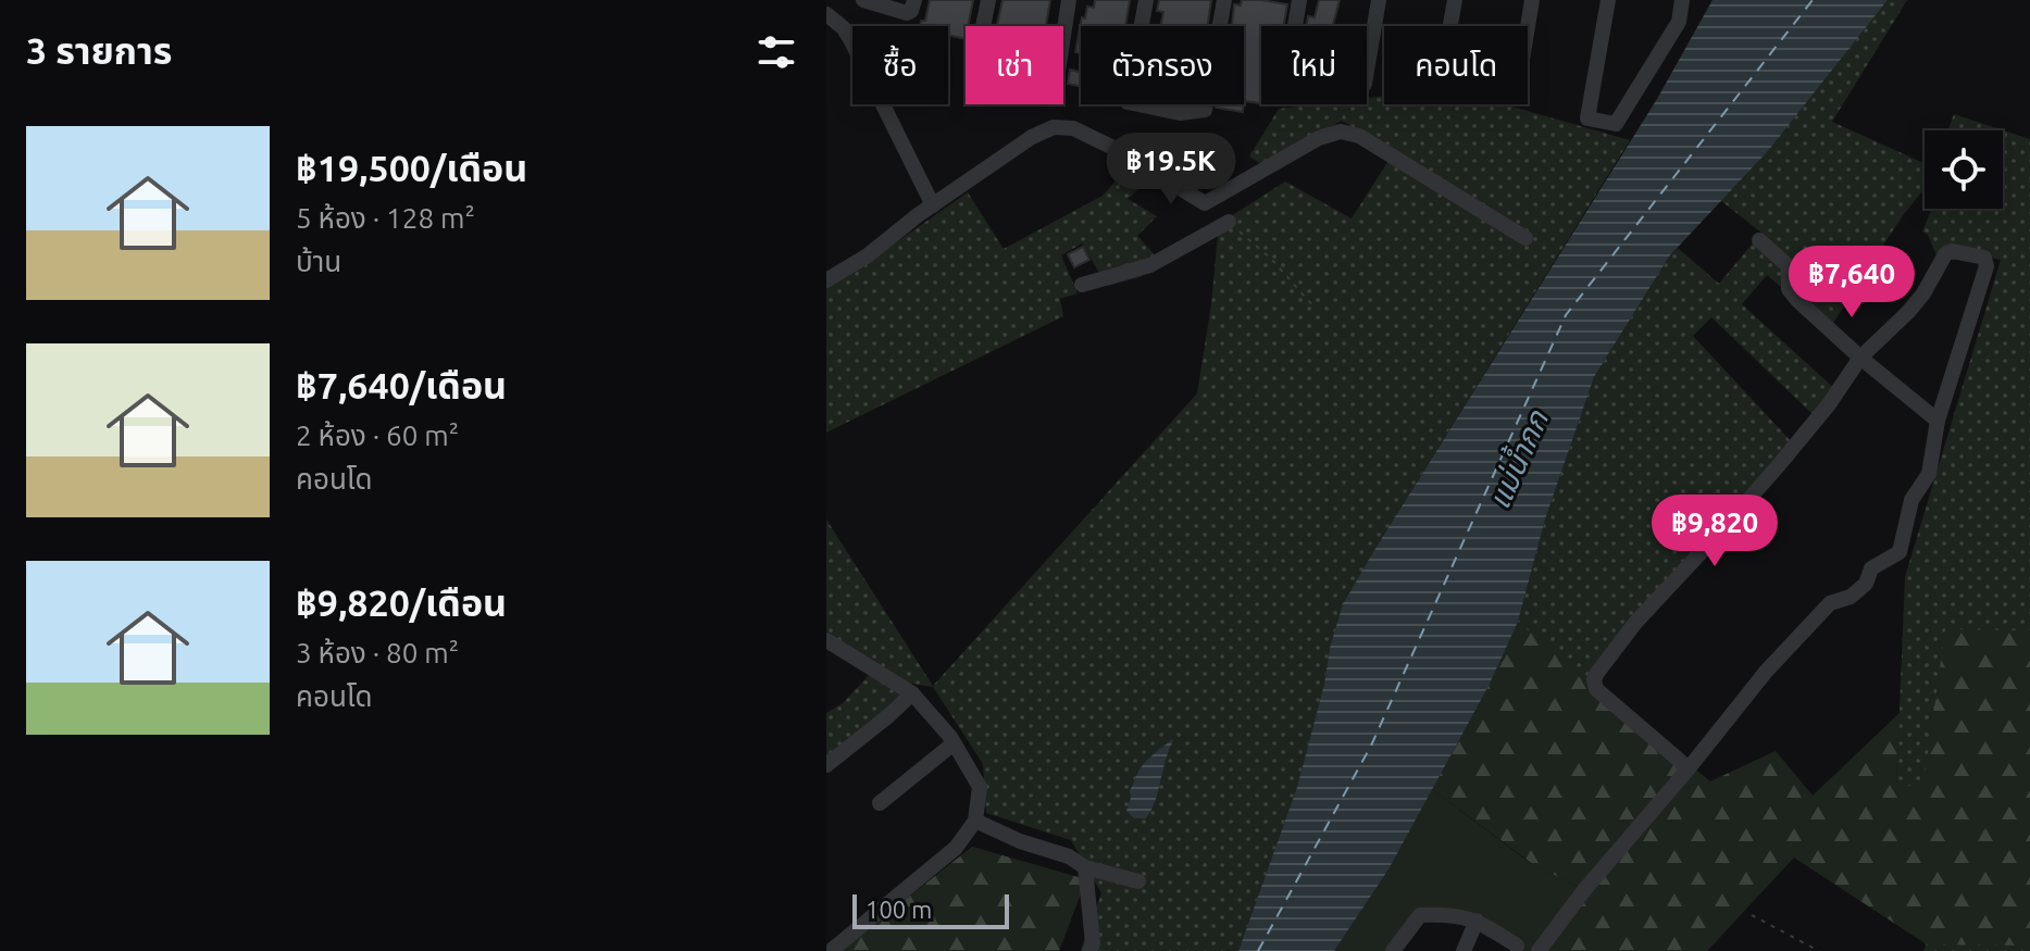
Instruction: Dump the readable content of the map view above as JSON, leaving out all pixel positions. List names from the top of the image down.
{
  "water": ["แม่น้ำกก"],
  "scale_bar": "100 m",
  "page": {
    "heading": "3 รายการ",
    "chip": [
      "ซื้อ",
      "เช่า",
      "ตัวกรอง",
      "ใหม่",
      "คอนโด"
    ],
    "list": [
      {
        "name": "฿19,500/เดือน",
        "note": "5 ห้อง · 128 m² · บ้าน"
      },
      {
        "name": "฿7,640/เดือน",
        "note": "2 ห้อง · 60 m² · คอนโด"
      },
      {
        "name": "฿9,820/เดือน",
        "note": "3 ห้อง · 80 m² · คอนโด"
      }
    ],
    "price": ["฿19.5K", "฿7,640", "฿9,820"],
    "scale": "100 m"
  }
}
